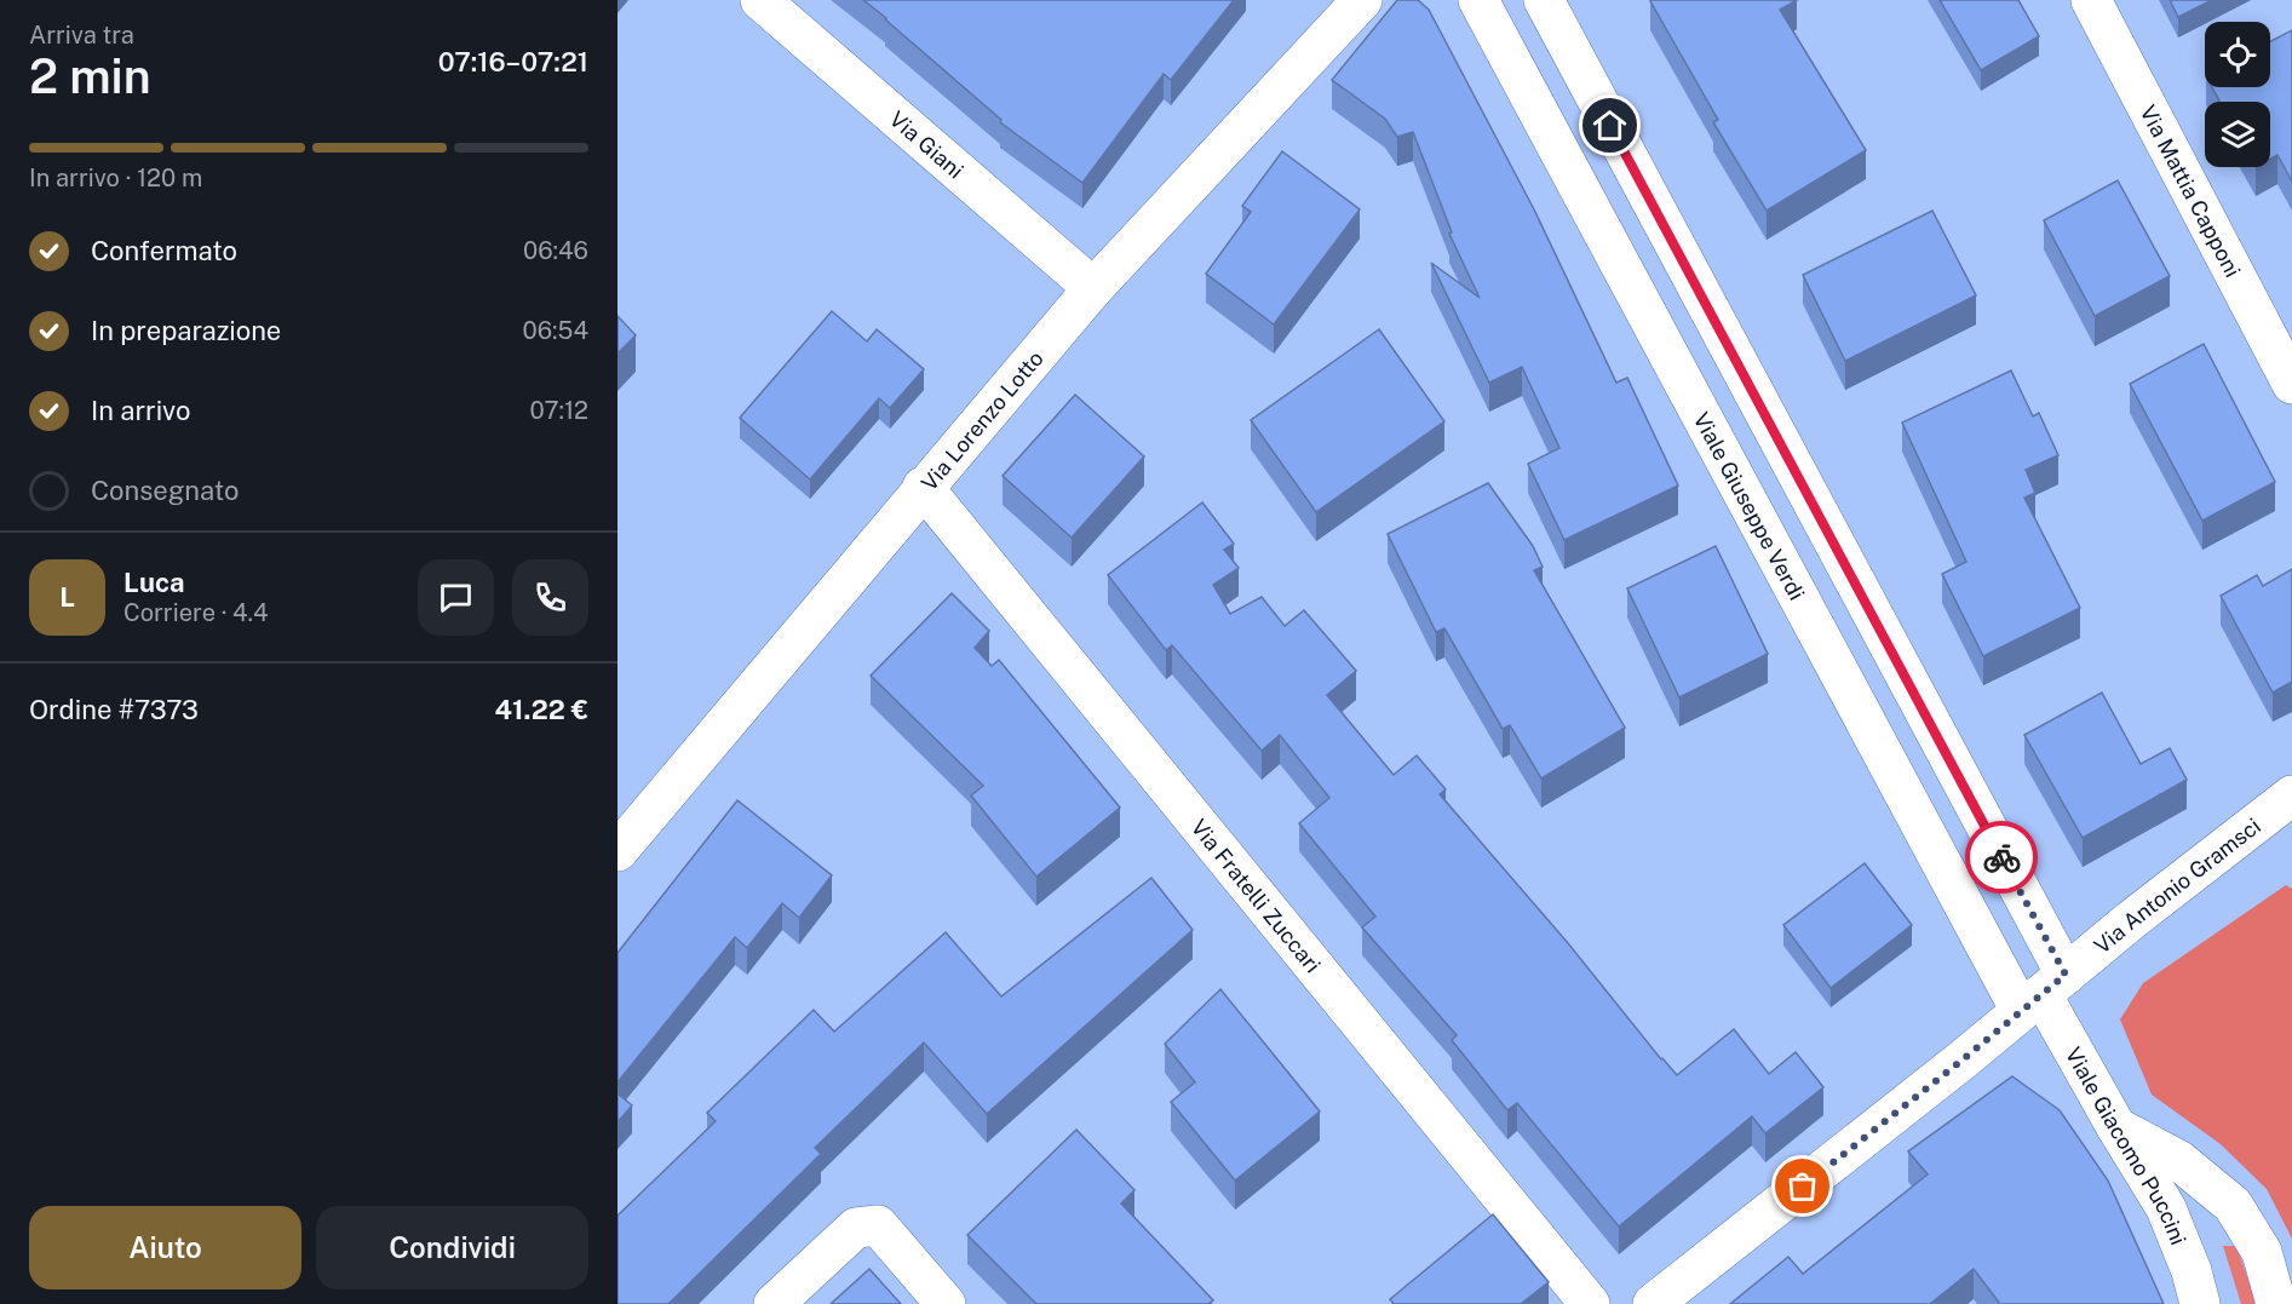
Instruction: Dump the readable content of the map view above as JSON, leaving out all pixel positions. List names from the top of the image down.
{
  "streets": {
    "street": [
      "Via Giani",
      "Via Mattia Capponi",
      "Via Lorenzo Lotto",
      "Viale Giuseppe Verdi",
      "Via Antonio Gramsci",
      "Via Fratelli Zuccari",
      "Viale Giacomo Puccini"
    ]
  },
  "crossings": [
    ["Via Giani", "Via Lorenzo Lotto"],
    ["Via Lorenzo Lotto", "Via Fratelli Zuccari"],
    ["Viale Giuseppe Verdi", "Via Antonio Gramsci"],
    ["Viale Giuseppe Verdi", "Viale Giacomo Puccini"],
    ["Via Antonio Gramsci", "Viale Giacomo Puccini"]
  ],
  "page": {
    "heading": ["2 min", "Arriva tra", "07:16–07:21"],
    "panel": [
      "Luca",
      "Corriere · 4.4",
      "Ordine #7373",
      "41.22 €"
    ],
    "bar": "In arrivo · 120 m",
    "list": [
      ["Confermato", "06:46"],
      ["In preparazione", "06:54"],
      ["In arrivo", "07:12"],
      "Consegnato"
    ],
    "round": "L",
    "buttons": ["Aiuto", "Condividi"]
  }
}
